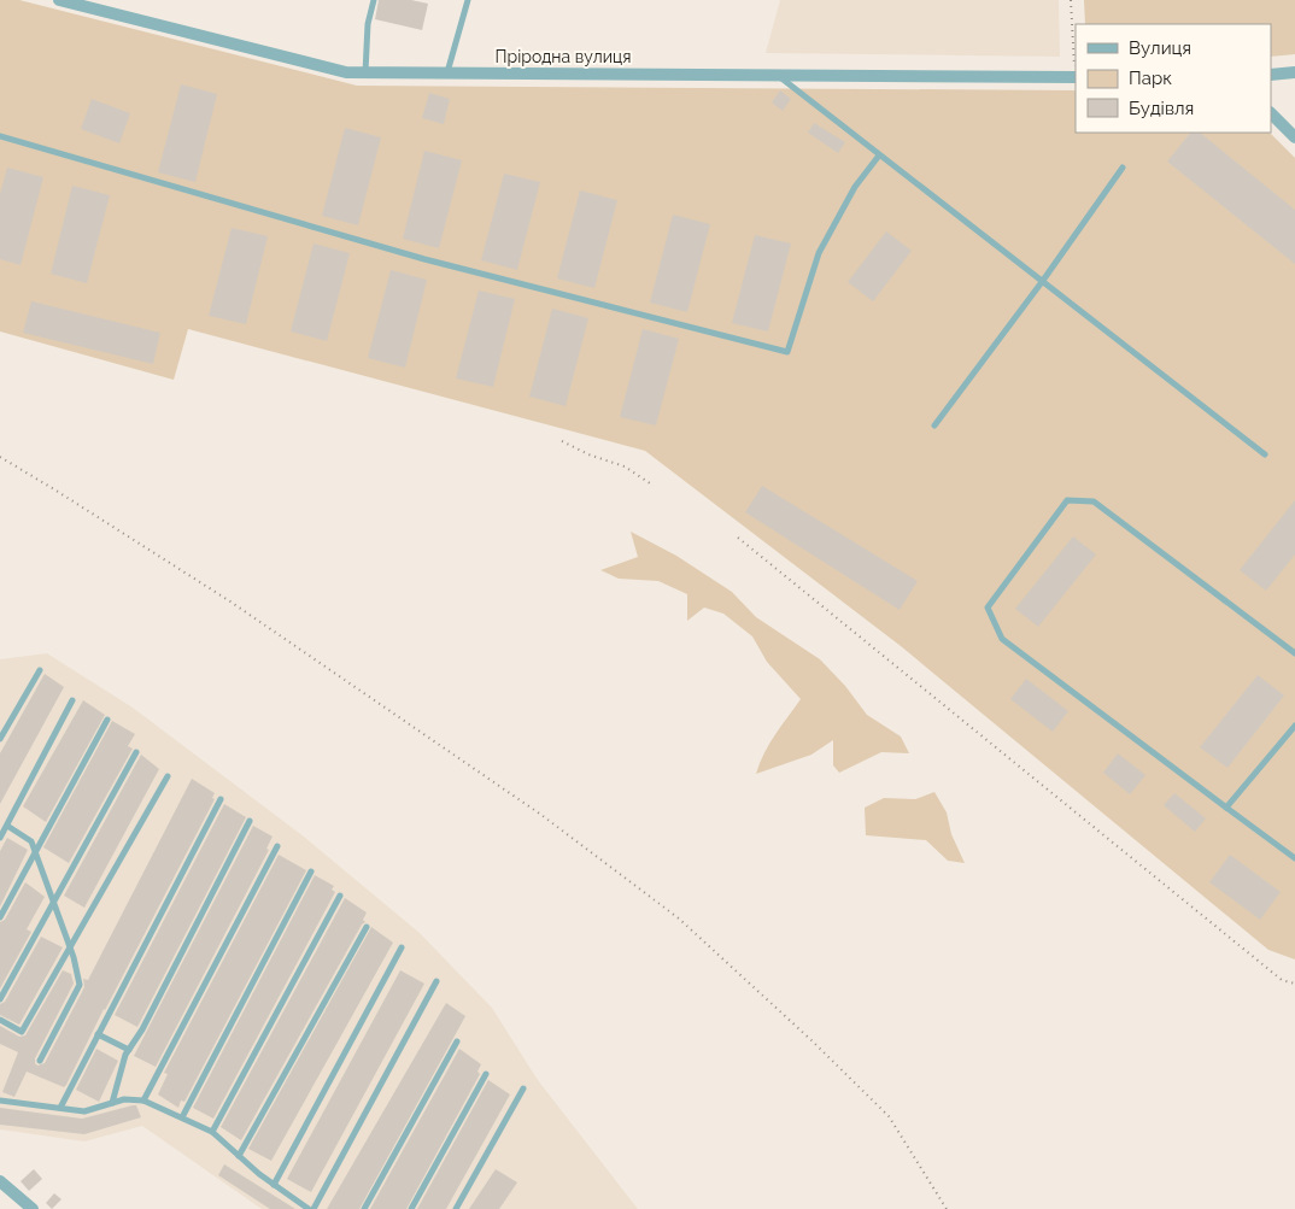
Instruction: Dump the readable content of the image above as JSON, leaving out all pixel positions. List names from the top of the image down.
{
  "streets": {
    "street": ["Пріродна вулиця"]
  },
  "legend": ["Вулиця", "Парк", "Будівля"]
}
